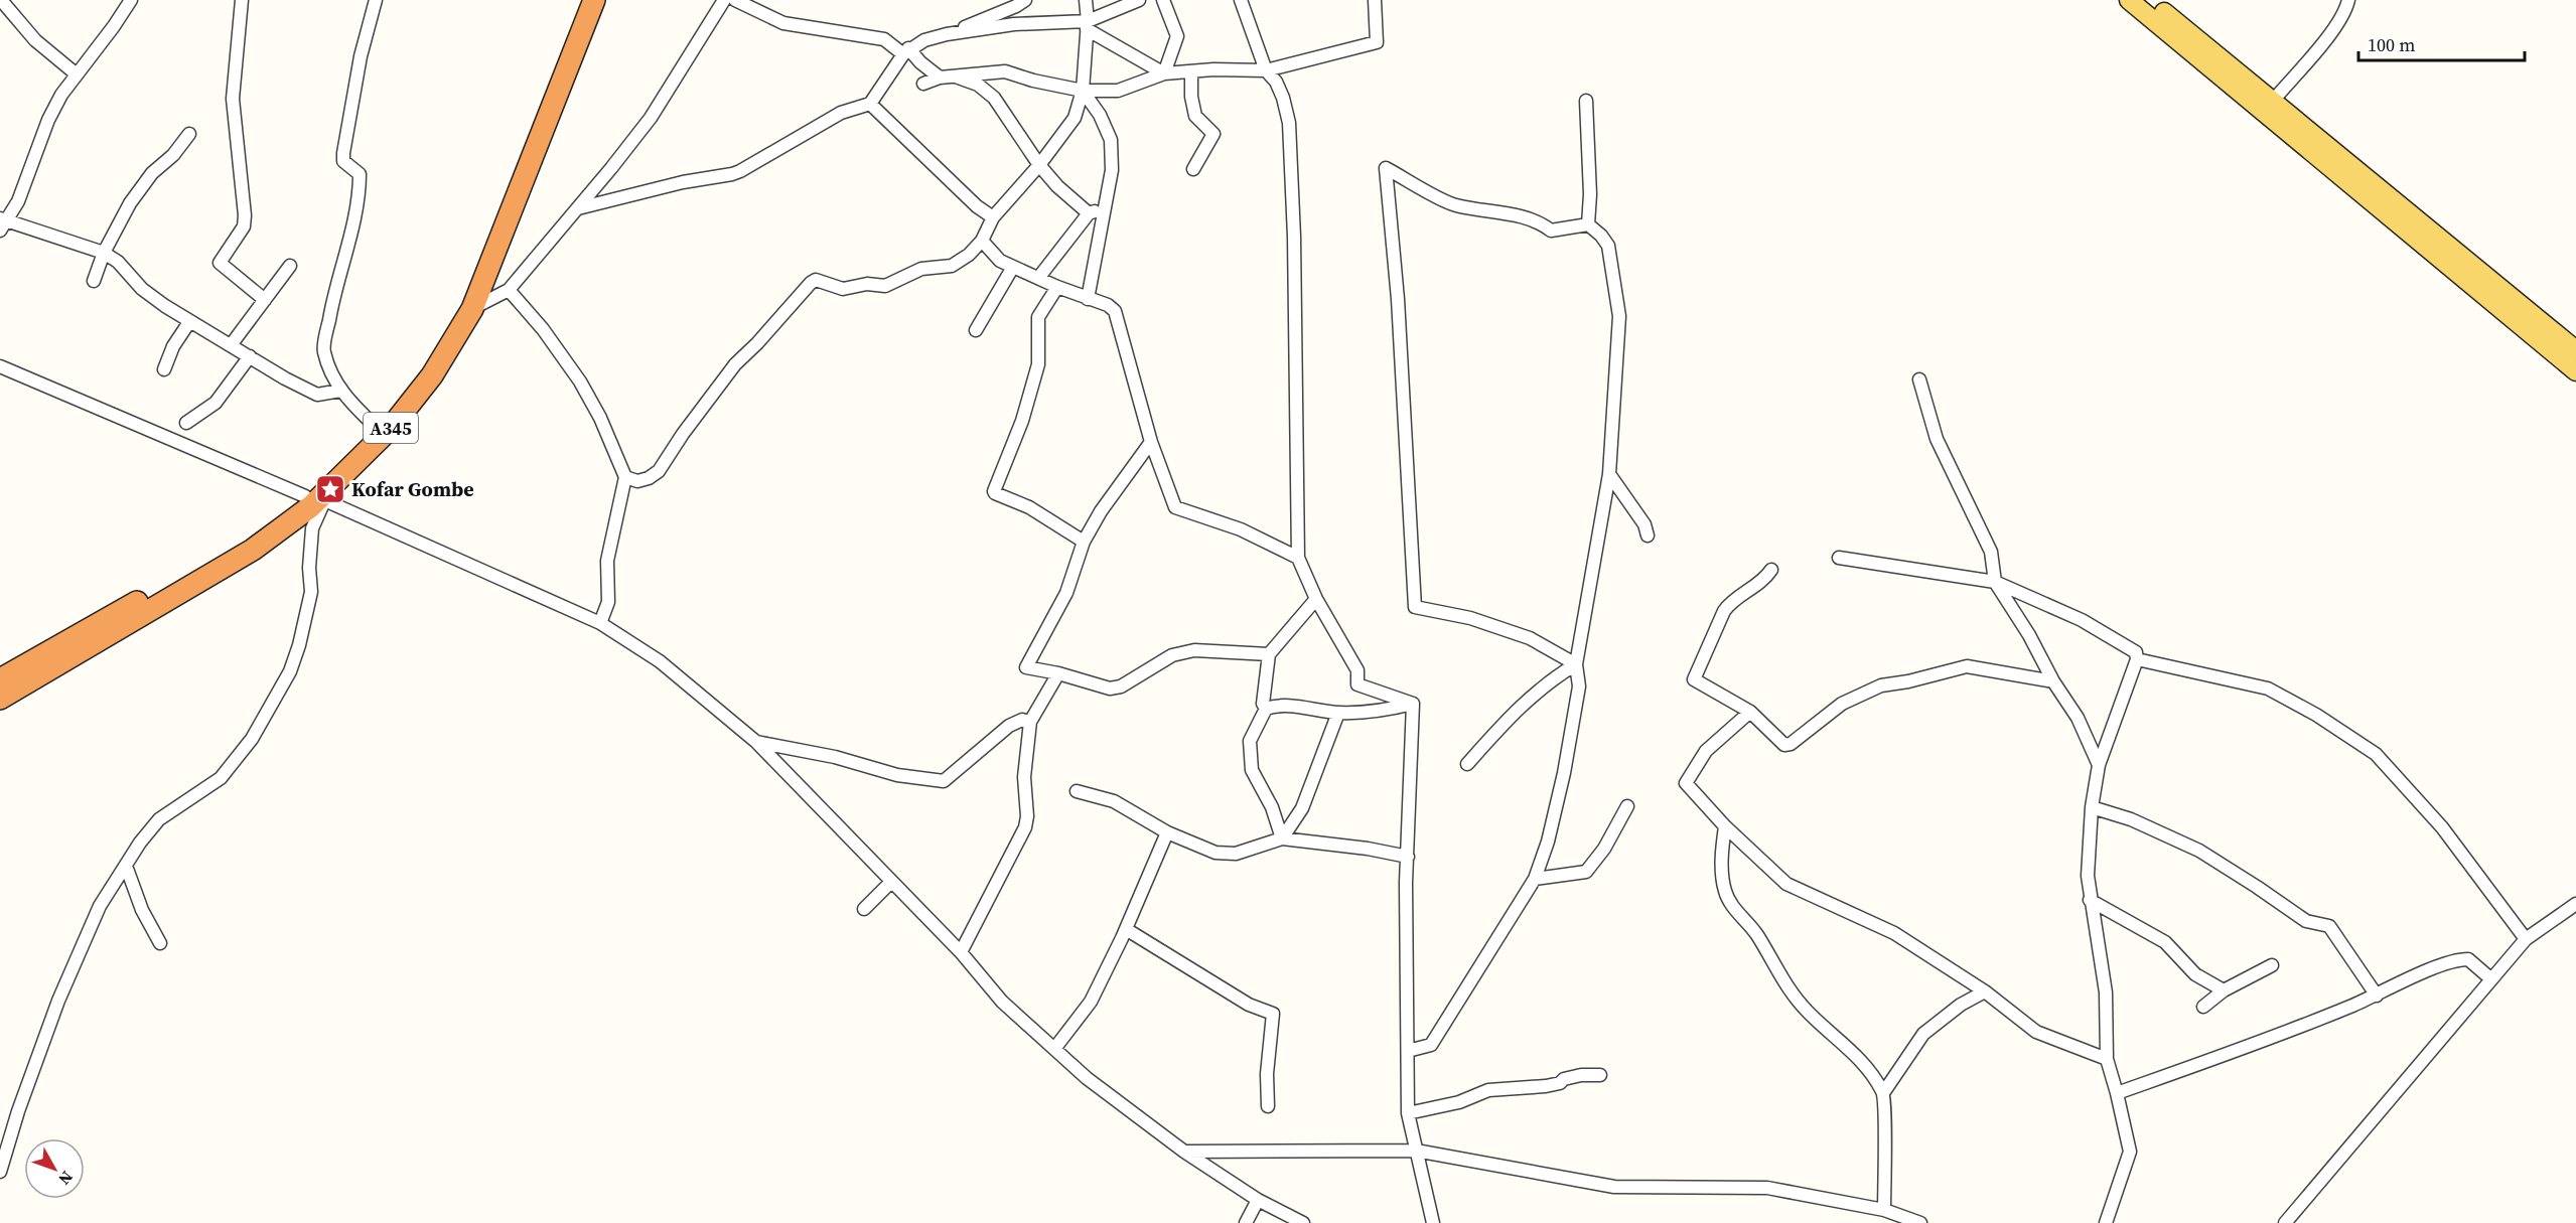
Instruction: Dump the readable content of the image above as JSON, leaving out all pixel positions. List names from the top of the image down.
{
  "streets": {
    "highway": ["A345"]
  },
  "places": {
    "place": ["Kofar Gombe"]
  },
  "scale_bar": "100 m",
  "north": "bottom right"
}
